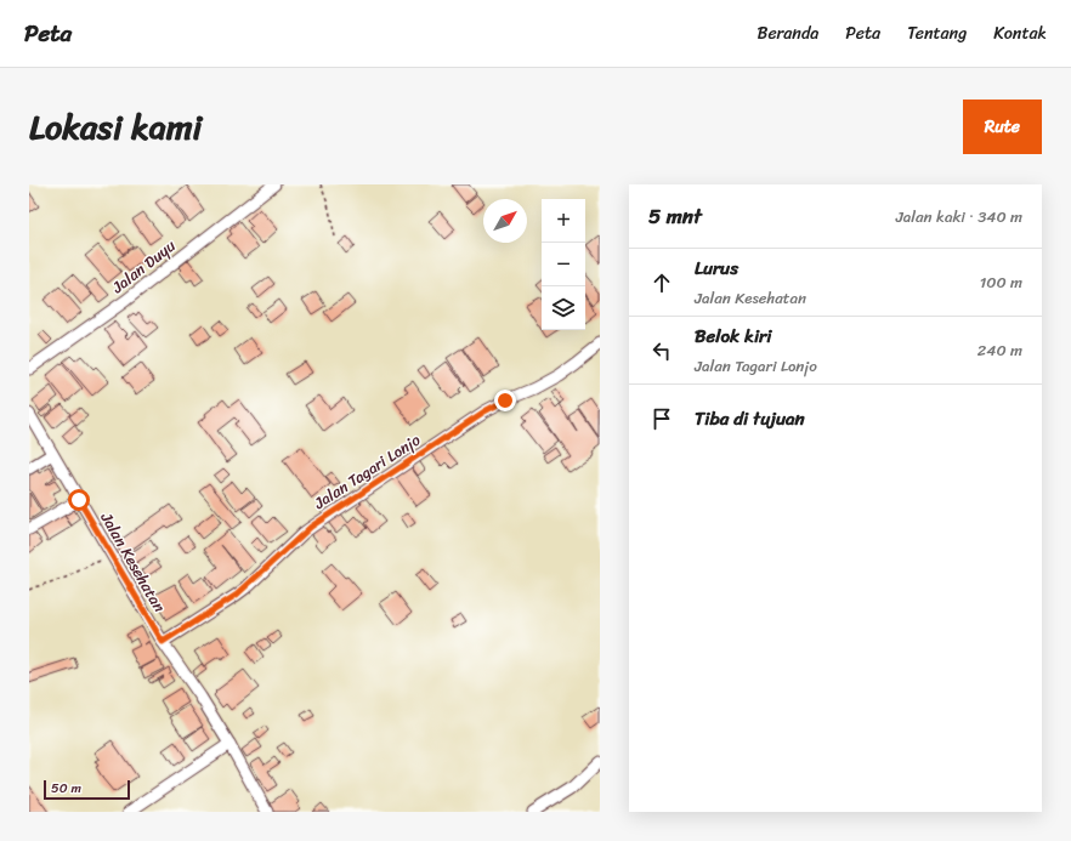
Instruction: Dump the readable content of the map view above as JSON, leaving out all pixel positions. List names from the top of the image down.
{
  "streets": {
    "street": ["Jalan Duyu", "Jalan Tagari Lonjo", "Jalan Kesehatan"]
  },
  "crossings": [
    ["Jalan Tagari Lonjo", "Jalan Kesehatan"]
  ],
  "scale_bar": "50 m",
  "north": "top right",
  "page": {
    "header": "Peta",
    "nav": [
      "Beranda",
      "Peta",
      "Tentang",
      "Kontak"
    ],
    "title": "Lokasi kami",
    "buttons": "Rute",
    "heading": ["5 mnt", "Jalan kaki · 340 m"],
    "map_buttons": ["+", "−"],
    "list": [
      ["Lurus", "Jalan Kesehatan", "100 m"],
      ["Belok kiri", "Jalan Tagari Lonjo", "240 m"],
      "Tiba di tujuan"
    ],
    "scale": "50 m"
  }
}
